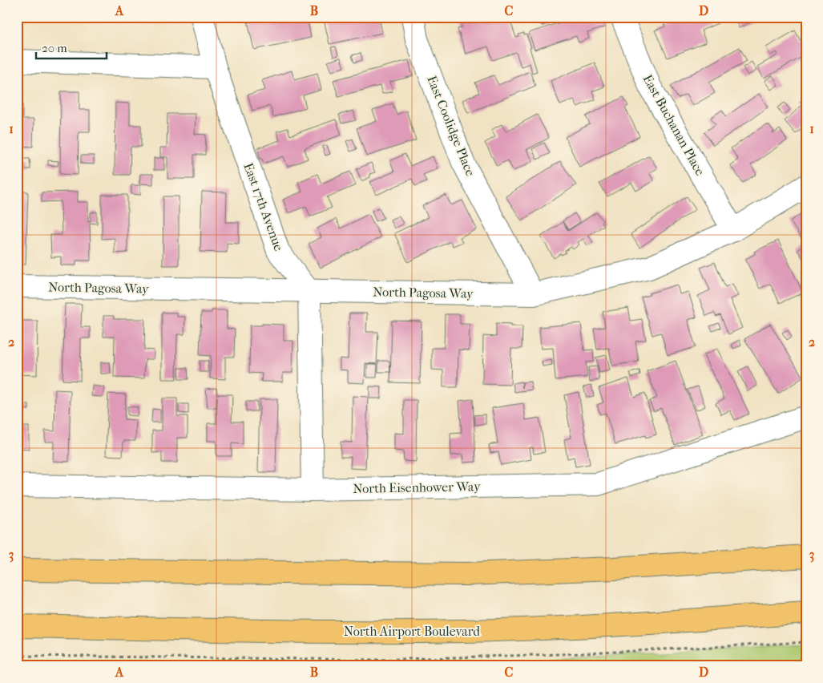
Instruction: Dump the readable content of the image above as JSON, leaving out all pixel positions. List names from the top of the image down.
{
  "streets": {
    "main road": ["North Airport Boulevard"],
    "street": [
      "East Buchanan Place",
      "East Coolidge Place",
      "East 17th Avenue",
      "North Pagosa Way",
      "North Eisenhower Way"
    ]
  },
  "crossings": [
    ["East Buchanan Place", "North Pagosa Way"],
    ["East Coolidge Place", "North Pagosa Way"],
    ["East 17th Avenue", "North Pagosa Way"]
  ],
  "scale_bar": "20 m",
  "grid": {
    "columns": [
      "A",
      "B",
      "C",
      "D"
    ],
    "rows": ["1", "2", "3"]
  }
}
